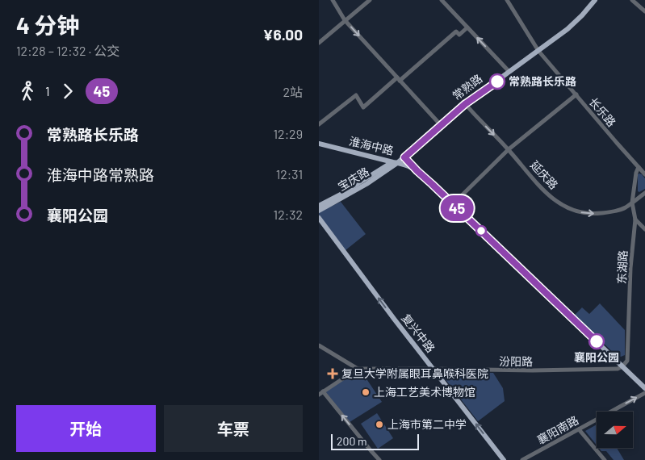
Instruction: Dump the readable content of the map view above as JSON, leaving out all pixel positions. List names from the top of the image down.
{
  "streets": {
    "main road": [
      "常熟路",
      "淮海中路",
      "宝庆路",
      "复兴中路"
    ],
    "street": [
      "长乐路",
      "延庆路",
      "东湖路",
      "汾阳路",
      "襄阳南路"
    ]
  },
  "crossings": [
    ["常熟路", "长乐路"],
    ["常熟路", "淮海中路"],
    ["常熟路", "延庆路"],
    ["常熟路", "宝庆路"],
    ["长乐路", "东湖路"],
    ["淮海中路", "宝庆路"],
    ["淮海中路", "东湖路"],
    ["淮海中路", "汾阳路"],
    ["延庆路", "东湖路"],
    ["东湖路", "汾阳路"],
    ["复兴中路", "汾阳路"]
  ],
  "one_way": ["延庆路", "复兴中路", "襄阳南路"],
  "places": {
    "other": [
      "常熟路长乐路",
      "襄阳公园",
      "上海工艺美术博物馆",
      "上海市第二中学"
    ],
    "health": ["复旦大学附属眼耳鼻喉科医院"]
  },
  "lines": ["bus line 45"],
  "scale_bar": "200 m",
  "north": "right",
  "page": {
    "heading": ["4 分钟", "12:28 – 12:32 · 公交", "¥6.00"],
    "on_map": "45",
    "legs": ["1", "45", "2站"],
    "list": [
      {
        "name": "常熟路长乐路",
        "value": "12:29"
      },
      {
        "name": "淮海中路常熟路",
        "value": "12:31"
      },
      {
        "name": "襄阳公园",
        "value": "12:32"
      }
    ],
    "buttons": ["开始", "车票"],
    "scale": "200 m"
  }
}
